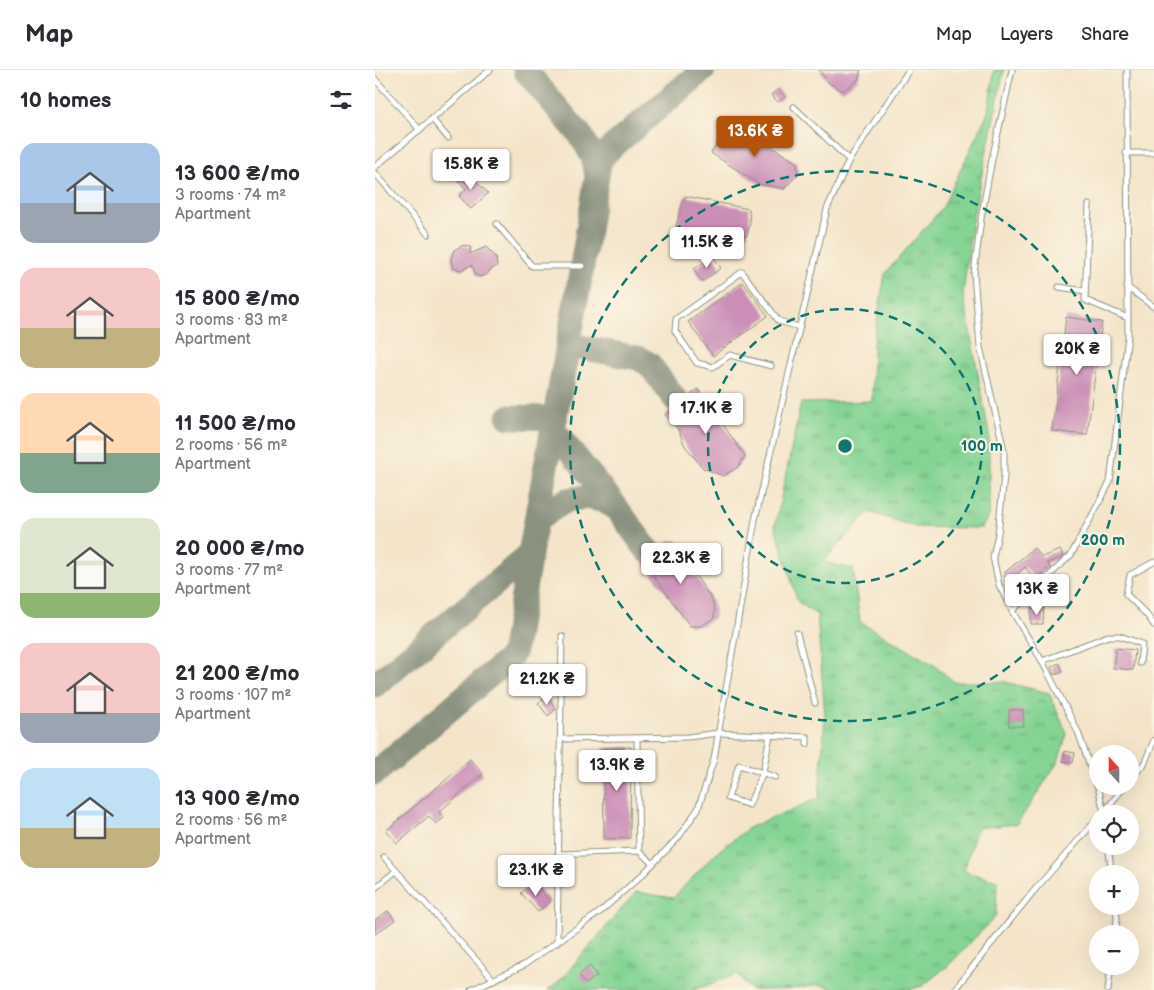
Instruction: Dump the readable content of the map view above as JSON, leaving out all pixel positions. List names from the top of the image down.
{
  "north": "top",
  "page": {
    "header": "Map",
    "nav": ["Map", "Layers", "Share"],
    "heading": "10 homes",
    "price": [
      "13.6K ₴",
      "15.8K ₴",
      "11.5K ₴",
      "20K ₴",
      "17.1K ₴",
      "22.3K ₴",
      "13K ₴",
      "21.2K ₴",
      "13.9K ₴",
      "23.1K ₴"
    ],
    "list": [
      {
        "name": "13 600 ₴/mo",
        "note": "3 rooms · 74 m² · Apartment"
      },
      {
        "name": "15 800 ₴/mo",
        "note": "3 rooms · 83 m² · Apartment"
      },
      {
        "name": "11 500 ₴/mo",
        "note": "2 rooms · 56 m² · Apartment"
      },
      {
        "name": "20 000 ₴/mo",
        "note": "3 rooms · 77 m² · Apartment"
      },
      {
        "name": "21 200 ₴/mo",
        "note": "3 rooms · 107 m² · Apartment"
      },
      {
        "name": "13 900 ₴/mo",
        "note": "2 rooms · 56 m² · Apartment"
      }
    ],
    "map_buttons": ["+", "−"]
  },
  "rings": ["100 m", "200 m"]
}
